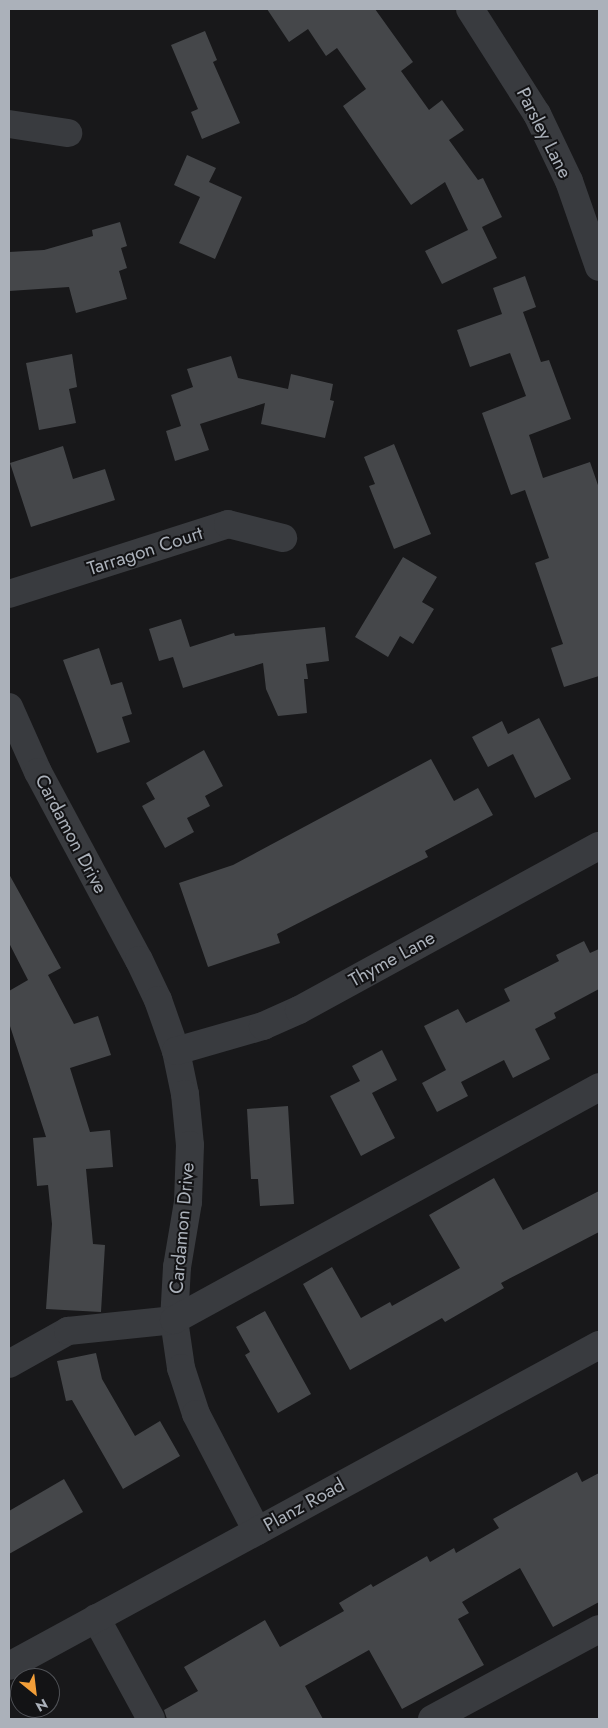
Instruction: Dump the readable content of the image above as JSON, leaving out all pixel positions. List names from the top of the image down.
{
  "streets": {
    "street": [
      "Parsley Lane",
      "Tarragon Court",
      "Cardamon Drive",
      "Thyme Lane",
      "Planz Road"
    ]
  },
  "crossings": [
    ["Cardamon Drive", "Thyme Lane"],
    ["Cardamon Drive", "Planz Road"]
  ],
  "north": "bottom right"
}
